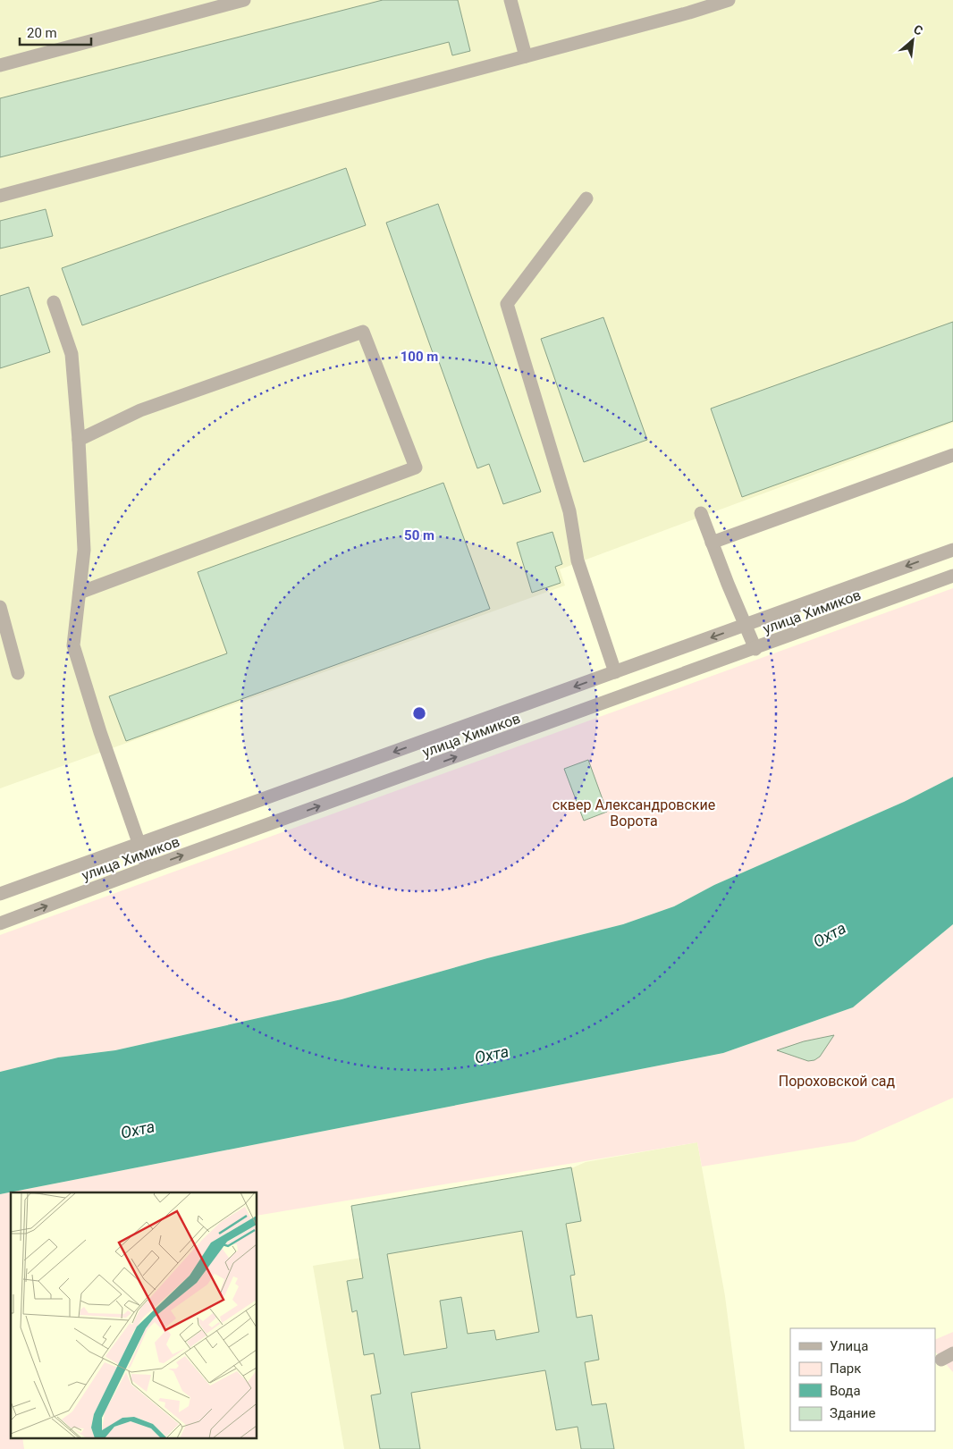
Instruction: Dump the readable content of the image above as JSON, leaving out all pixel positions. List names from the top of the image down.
{
  "streets": {
    "street": ["улица Химиков"]
  },
  "water": ["Охта"],
  "parks": ["сквер Александровские Ворота", "Пороховской сад"],
  "legend": [
    "Улица",
    "Парк",
    "Вода",
    "Здание"
  ],
  "scale_bar": "20 m",
  "north": "top right",
  "rings": ["100 m", "50 m"]
}
